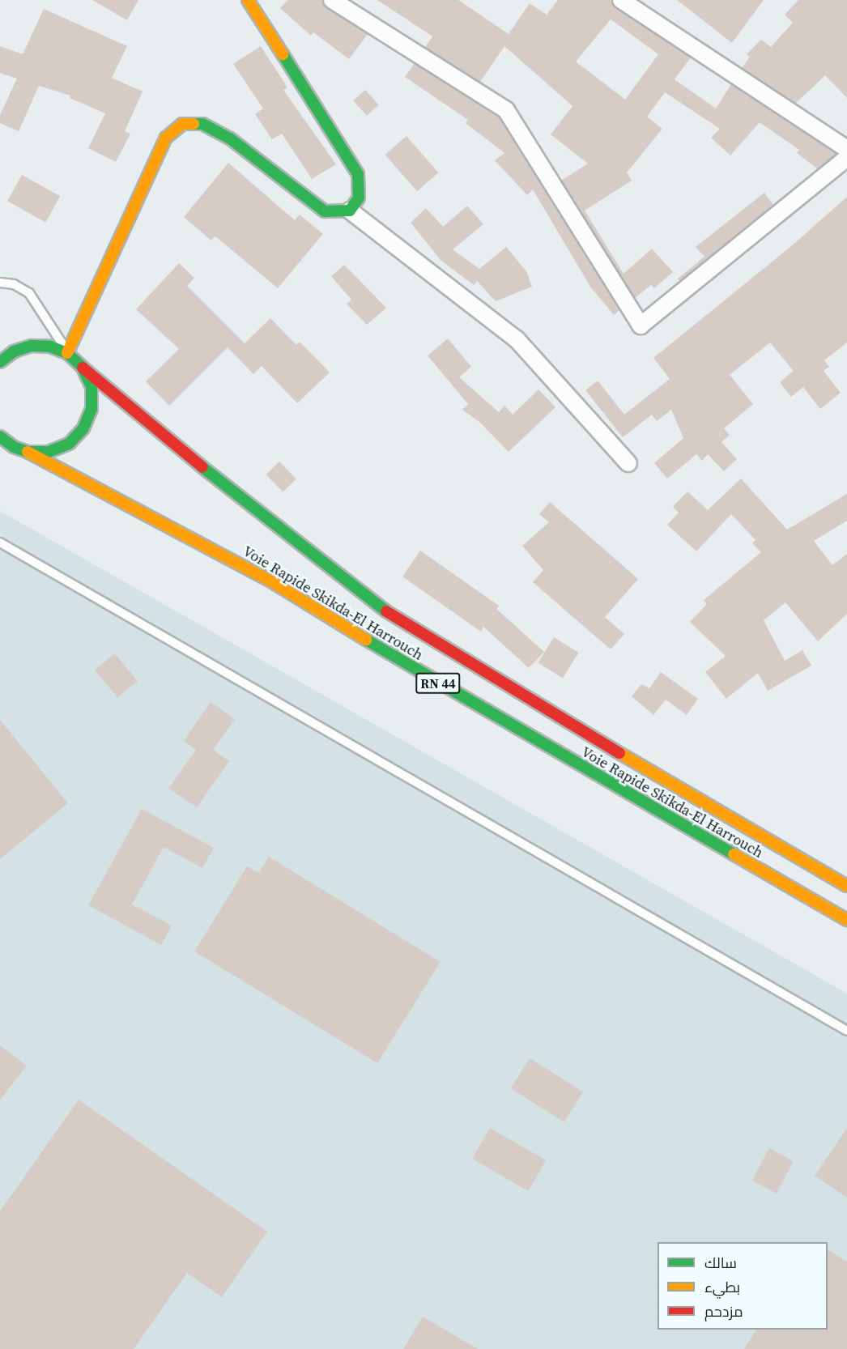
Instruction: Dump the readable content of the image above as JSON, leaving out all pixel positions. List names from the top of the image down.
{
  "streets": {
    "main road": ["Voie Rapide Skikda-El Harrouch", "RN 44"]
  },
  "legend": ["سالك", "بطيء", "مزدحم"]
}
